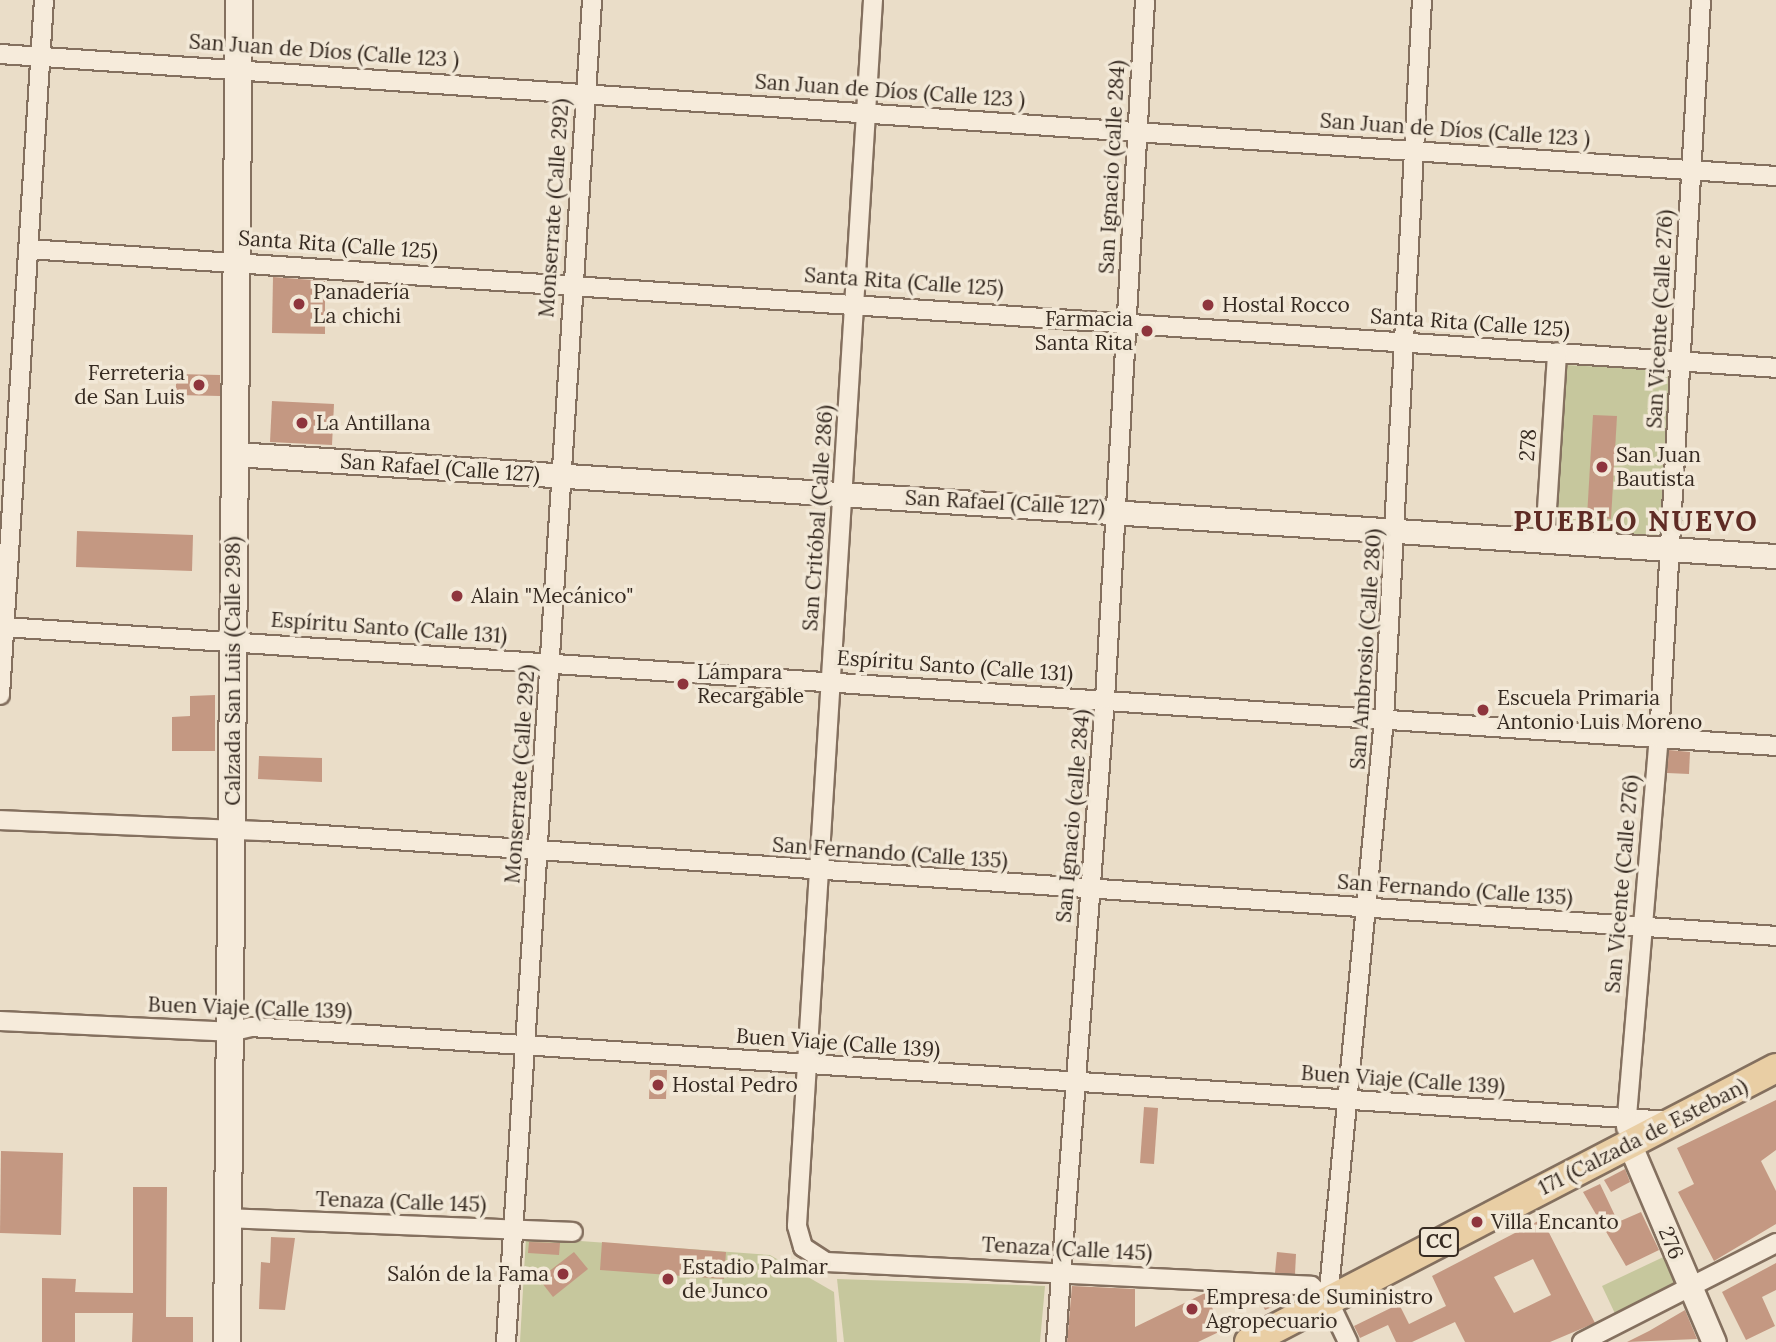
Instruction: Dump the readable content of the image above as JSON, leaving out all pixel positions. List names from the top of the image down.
{
  "streets": {
    "main road": ["Calzada San Luis (Calle 298)", "171 (Calzada de Esteban)", "CC"],
    "street": [
      "San Juan de Díos (Calle 123 )",
      "San Ignacio (calle 284)",
      "Monserrate (Calle 292)",
      "Santa Rita (Calle 125)",
      "San Vicente (Calle 276)",
      "278",
      "San Rafael (Calle 127)",
      "San Critóbal (Calle 286)",
      "Espíritu Santo (Calle 131)",
      "San Ambrosio (Calle 280)",
      "San Fernando (Calle 135)",
      "Buen Viaje (Calle 139)",
      "Tenaza (Calle 145)",
      "276"
    ]
  },
  "crossings": [
    ["San Juan de Díos (Calle 123 )", "San Ignacio (calle 284)"],
    ["San Juan de Díos (Calle 123 )", "Monserrate (Calle 292)"],
    ["San Juan de Díos (Calle 123 )", "San Vicente (Calle 276)"],
    ["San Juan de Díos (Calle 123 )", "San Critóbal (Calle 286)"],
    ["San Juan de Díos (Calle 123 )", "San Ambrosio (Calle 280)"],
    ["San Juan de Díos (Calle 123 )", "Calzada San Luis (Calle 298)"],
    ["San Ignacio (calle 284)", "Santa Rita (Calle 125)"],
    ["San Ignacio (calle 284)", "San Rafael (Calle 127)"],
    ["San Ignacio (calle 284)", "Espíritu Santo (Calle 131)"],
    ["San Ignacio (calle 284)", "San Fernando (Calle 135)"],
    ["San Ignacio (calle 284)", "Buen Viaje (Calle 139)"],
    ["San Ignacio (calle 284)", "Tenaza (Calle 145)"],
    ["Monserrate (Calle 292)", "Santa Rita (Calle 125)"],
    ["Monserrate (Calle 292)", "San Rafael (Calle 127)"],
    ["Monserrate (Calle 292)", "Espíritu Santo (Calle 131)"],
    ["Monserrate (Calle 292)", "San Fernando (Calle 135)"],
    ["Monserrate (Calle 292)", "Buen Viaje (Calle 139)"],
    ["Monserrate (Calle 292)", "Tenaza (Calle 145)"],
    ["Santa Rita (Calle 125)", "San Vicente (Calle 276)"],
    ["Santa Rita (Calle 125)", "278"],
    ["Santa Rita (Calle 125)", "San Critóbal (Calle 286)"],
    ["Santa Rita (Calle 125)", "San Ambrosio (Calle 280)"],
    ["Santa Rita (Calle 125)", "Calzada San Luis (Calle 298)"],
    ["San Vicente (Calle 276)", "San Rafael (Calle 127)"],
    ["San Vicente (Calle 276)", "Espíritu Santo (Calle 131)"],
    ["San Vicente (Calle 276)", "San Fernando (Calle 135)"],
    ["San Vicente (Calle 276)", "Buen Viaje (Calle 139)"],
    ["San Vicente (Calle 276)", "171 (Calzada de Esteban)"],
    ["San Vicente (Calle 276)", "276"],
    ["278", "San Rafael (Calle 127)"],
    ["San Rafael (Calle 127)", "San Critóbal (Calle 286)"],
    ["San Rafael (Calle 127)", "San Ambrosio (Calle 280)"],
    ["San Rafael (Calle 127)", "Calzada San Luis (Calle 298)"],
    ["San Critóbal (Calle 286)", "Espíritu Santo (Calle 131)"],
    ["San Critóbal (Calle 286)", "San Fernando (Calle 135)"],
    ["San Critóbal (Calle 286)", "Buen Viaje (Calle 139)"],
    ["San Critóbal (Calle 286)", "Tenaza (Calle 145)"],
    ["Espíritu Santo (Calle 131)", "San Ambrosio (Calle 280)"],
    ["Espíritu Santo (Calle 131)", "Calzada San Luis (Calle 298)"],
    ["San Ambrosio (Calle 280)", "San Fernando (Calle 135)"],
    ["San Ambrosio (Calle 280)", "Buen Viaje (Calle 139)"],
    ["San Ambrosio (Calle 280)", "171 (Calzada de Esteban)"],
    ["San Ambrosio (Calle 280)", "Tenaza (Calle 145)"],
    ["Calzada San Luis (Calle 298)", "San Fernando (Calle 135)"],
    ["Calzada San Luis (Calle 298)", "Buen Viaje (Calle 139)"],
    ["Calzada San Luis (Calle 298)", "Tenaza (Calle 145)"],
    ["Buen Viaje (Calle 139)", "171 (Calzada de Esteban)"],
    ["Buen Viaje (Calle 139)", "276"],
    ["171 (Calzada de Esteban)", "Tenaza (Calle 145)"],
    ["171 (Calzada de Esteban)", "276"]
  ],
  "districts": ["PUEBLO NUEVO"],
  "places": [
    "Panadería La chichi",
    "Hostal Rocco",
    "Farmacia Santa Rita",
    "Ferreteria de San Luis",
    "La Antillana",
    "San Juan Bautista",
    "Alain \"Mecánico\"",
    "Lámpara Recargable",
    "Escuela Primaria Antonio Luis Moreno",
    "Hostal Pedro",
    "Villa Encanto",
    "Salón de la Fama",
    "Estadio Palmar de Junco",
    "Empresa de Suministro Agropecuario"
  ]
}
